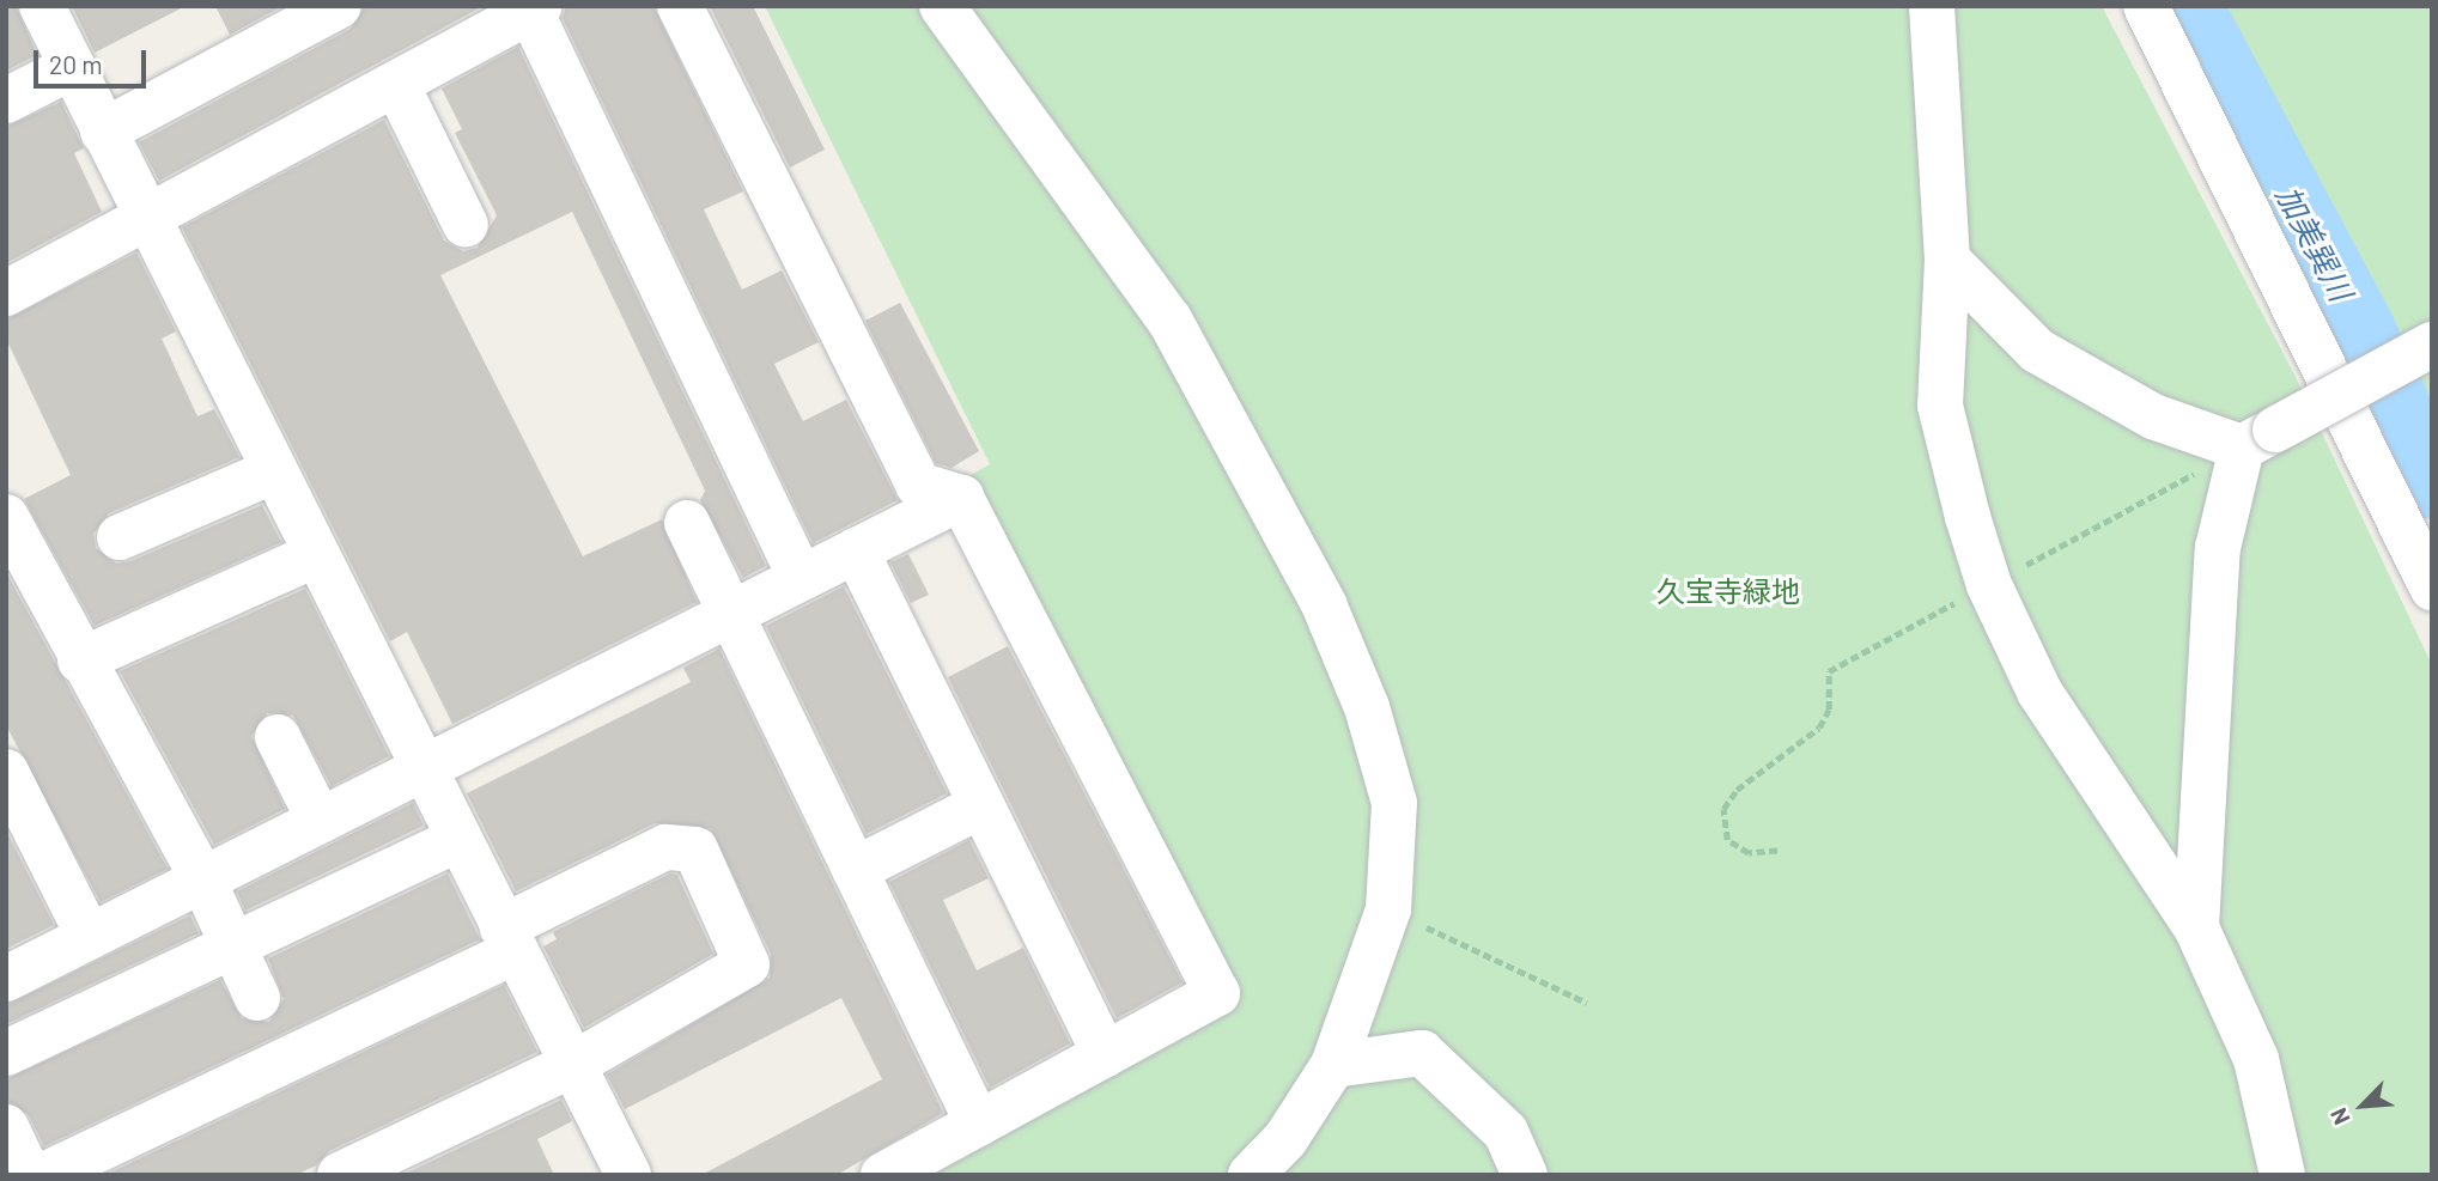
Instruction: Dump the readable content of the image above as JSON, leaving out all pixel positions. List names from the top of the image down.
{
  "water": ["加美巽川"],
  "parks": ["久宝寺緑地"],
  "scale_bar": "20 m",
  "north": "bottom left"
}
